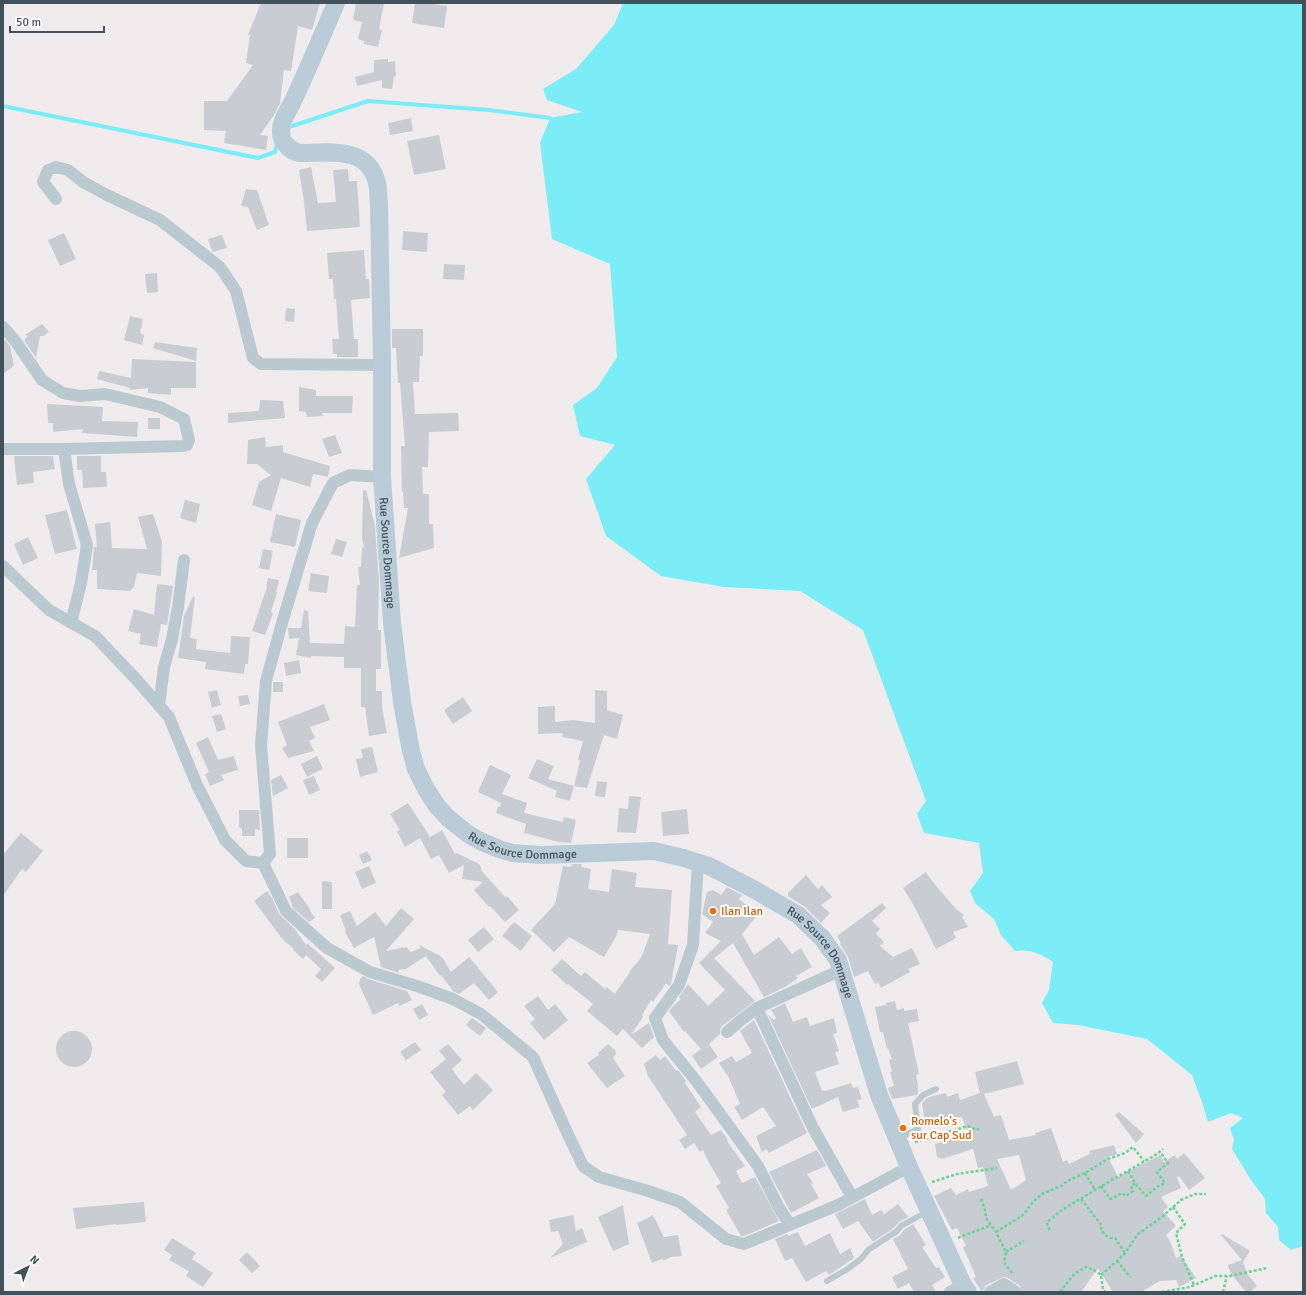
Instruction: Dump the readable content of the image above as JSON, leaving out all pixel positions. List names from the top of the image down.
{
  "streets": {
    "main road": ["Rue Source Dommage"]
  },
  "places": ["Ilan Ilan", "Romelo's sur Cap Sud"],
  "scale_bar": "50 m",
  "north": "top right"
}
